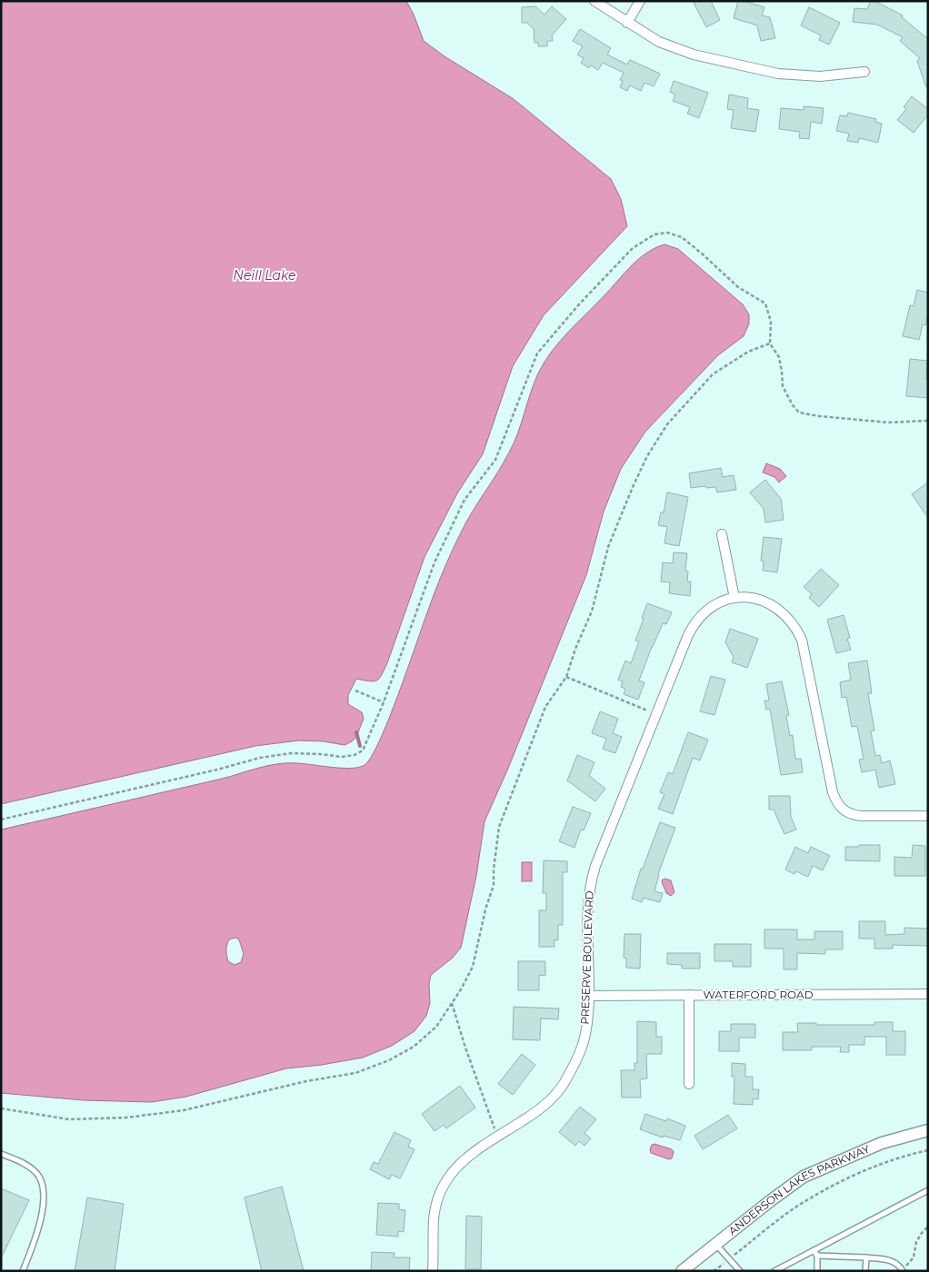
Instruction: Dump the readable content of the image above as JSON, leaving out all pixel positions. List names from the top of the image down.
{
  "streets": {
    "street": ["PRESERVE BOULEVARD", "WATERFORD ROAD", "ANDERSON LAKES PARKWAY"]
  },
  "crossings": [
    ["PRESERVE BOULEVARD", "WATERFORD ROAD"]
  ],
  "water": ["Neill Lake"]
}
